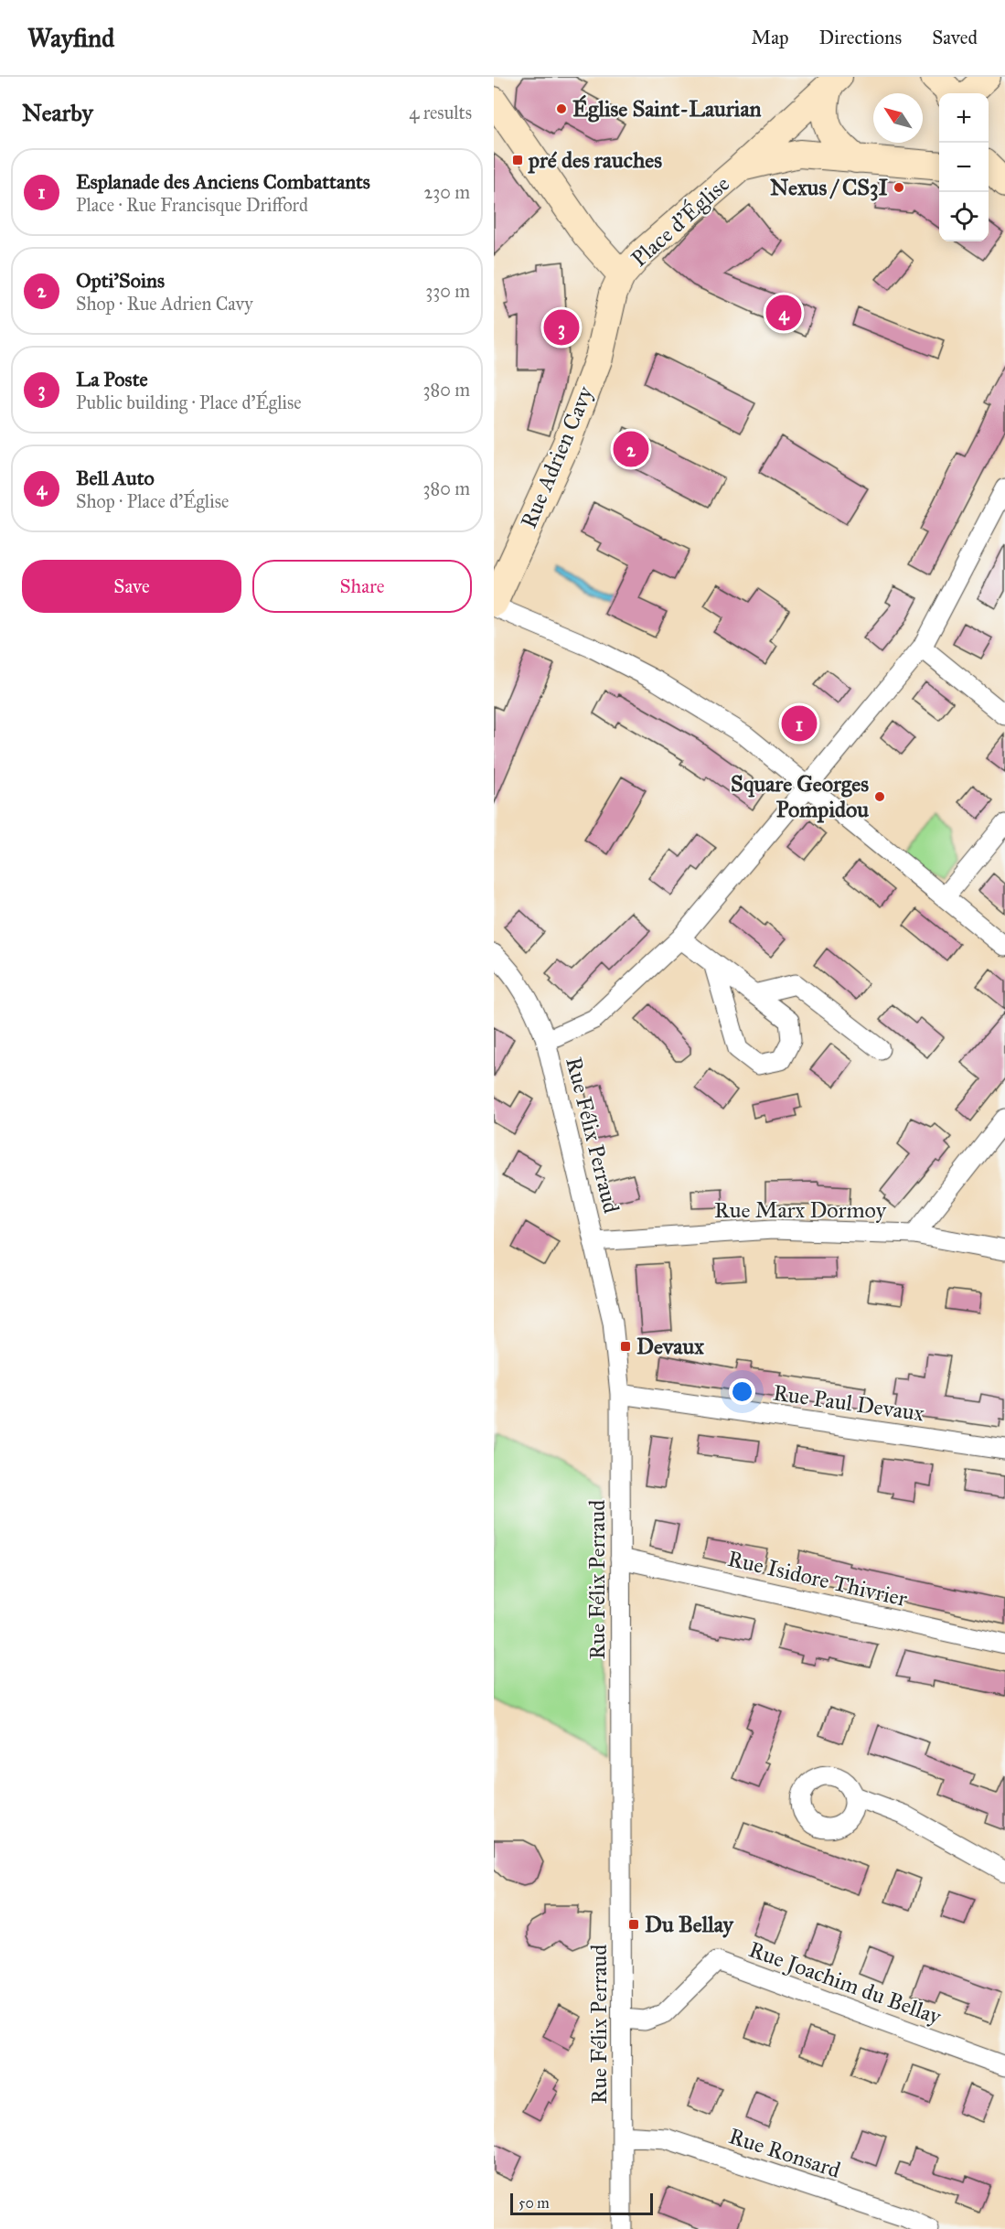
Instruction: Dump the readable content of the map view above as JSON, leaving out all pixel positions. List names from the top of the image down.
{
  "streets": {
    "main road": ["Place d'Église", "Rue Adrien Cavy"],
    "street": [
      "Rue Félix Perraud",
      "Rue Marx Dormoy",
      "Rue Paul Devaux",
      "Rue Isidore Thivrier",
      "Rue Joachim du Bellay",
      "Rue Ronsard"
    ]
  },
  "crossings": [
    ["Place d'Église", "Rue Adrien Cavy"],
    ["Rue Félix Perraud", "Rue Marx Dormoy"],
    ["Rue Félix Perraud", "Rue Paul Devaux"],
    ["Rue Félix Perraud", "Rue Isidore Thivrier"],
    ["Rue Félix Perraud", "Rue Joachim du Bellay"],
    ["Rue Félix Perraud", "Rue Ronsard"]
  ],
  "places": {
    "other": ["Église Saint-Laurian", "Nexus / CS3I", "Square Georges Pompidou"],
    "transit": ["pré des rauches", "Devaux", "Du Bellay"]
  },
  "scale_bar": "50 m",
  "north": "top left",
  "page": {
    "header": "Wayfind",
    "nav": ["Map", "Directions", "Saved"],
    "heading": ["Nearby", "4 results"],
    "map_buttons": ["+", "−"],
    "list": [
      {
        "mark": "1",
        "name": "Esplanade des Anciens Combattants",
        "note": "Place · Rue Francisque Drifford",
        "value": "230 m"
      },
      {
        "mark": "2",
        "name": "Opti'Soins",
        "note": "Shop · Rue Adrien Cavy",
        "value": "330 m"
      },
      {
        "mark": "3",
        "name": "La Poste",
        "note": "Public building · Place d'Église",
        "value": "380 m"
      },
      {
        "mark": "4",
        "name": "Bell Auto",
        "note": "Shop · Place d'Église",
        "value": "380 m"
      }
    ],
    "pins": [
      "4",
      "3",
      "2",
      "1"
    ],
    "buttons": ["Save", "Share"],
    "scale": "50 m"
  }
}
